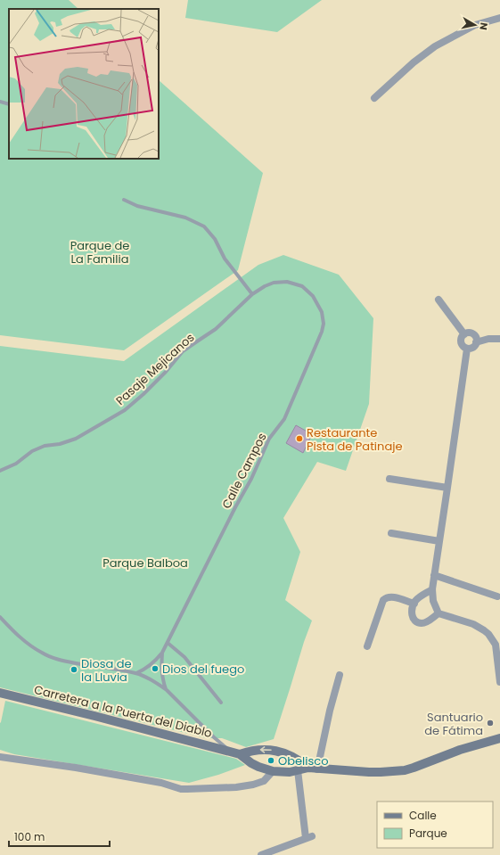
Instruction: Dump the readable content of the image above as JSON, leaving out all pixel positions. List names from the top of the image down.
{
  "streets": {
    "main road": ["Carretera a la Puerta del Diablo"],
    "lane": ["Pasaje Mejicanos", "Calle Campos"]
  },
  "crossings": [
    ["Pasaje Mejicanos", "Calle Campos"]
  ],
  "parks": ["Parque de La Familia", "Parque Balboa"],
  "places": [
    "Restaurante Pista de Patinaje",
    "Dios del fuego",
    "Diosa de la Lluvia",
    "Santuario de Fátima",
    "Obelisco"
  ],
  "legend": ["Calle", "Parque"],
  "scale_bar": "100 m",
  "north": "right"
}
